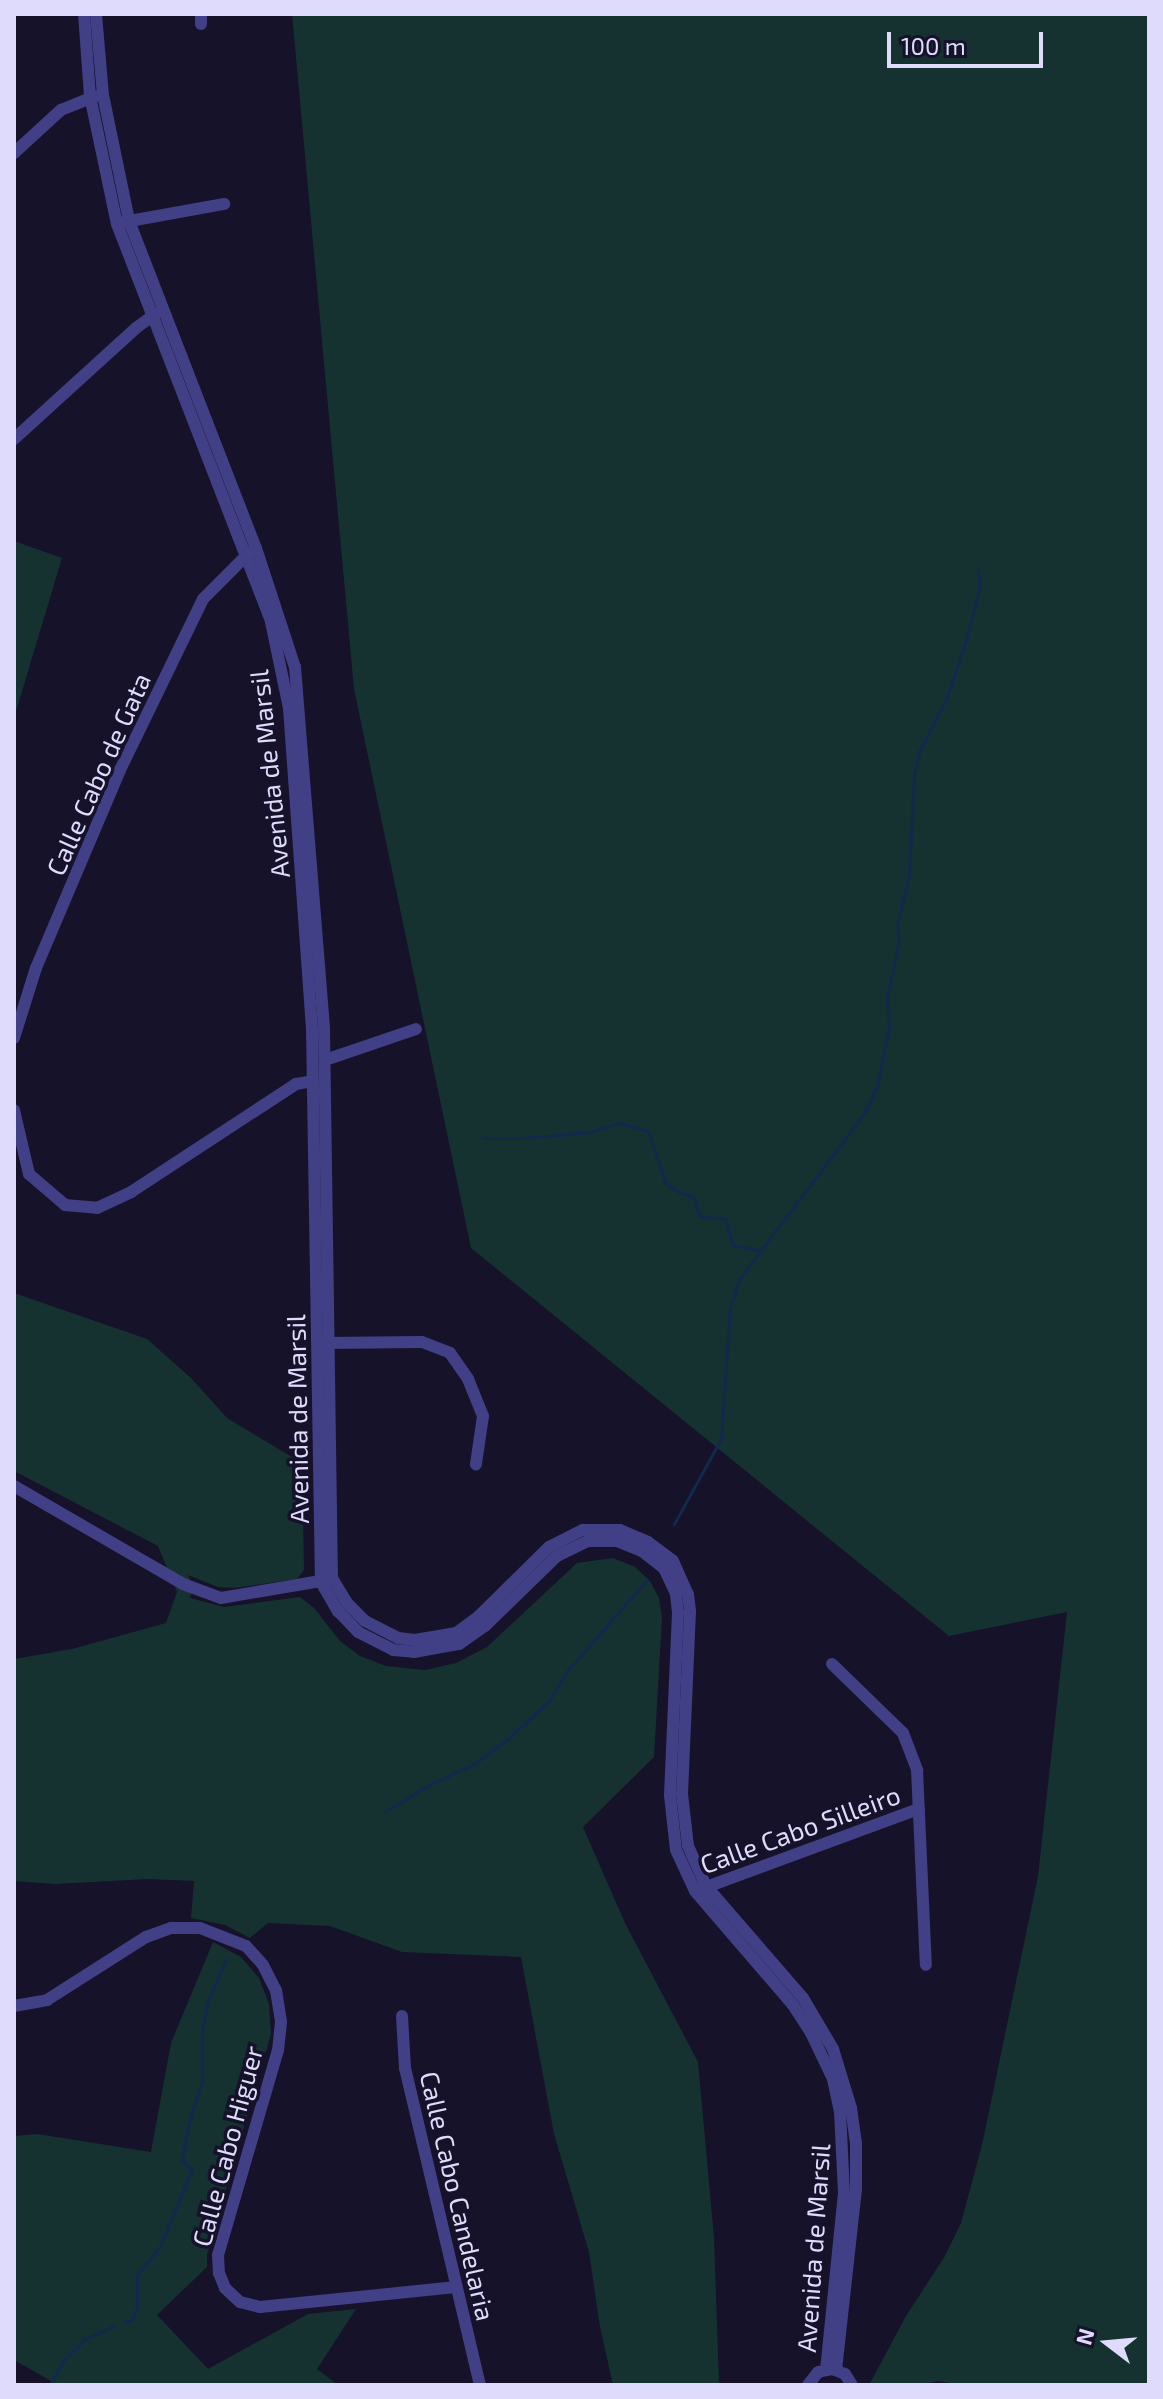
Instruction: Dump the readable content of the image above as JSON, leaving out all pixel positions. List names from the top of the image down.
{
  "streets": {
    "street": [
      "Calle Cabo de Gata",
      "Avenida de Marsil",
      "Calle Cabo Silleiro",
      "Calle Cabo Higuer",
      "Calle Cabo Candelaria"
    ]
  },
  "crossings": [
    ["Calle Cabo de Gata", "Avenida de Marsil"],
    ["Avenida de Marsil", "Calle Cabo Silleiro"],
    ["Calle Cabo Higuer", "Calle Cabo Candelaria"]
  ],
  "scale_bar": "100 m",
  "north": "left"
}
